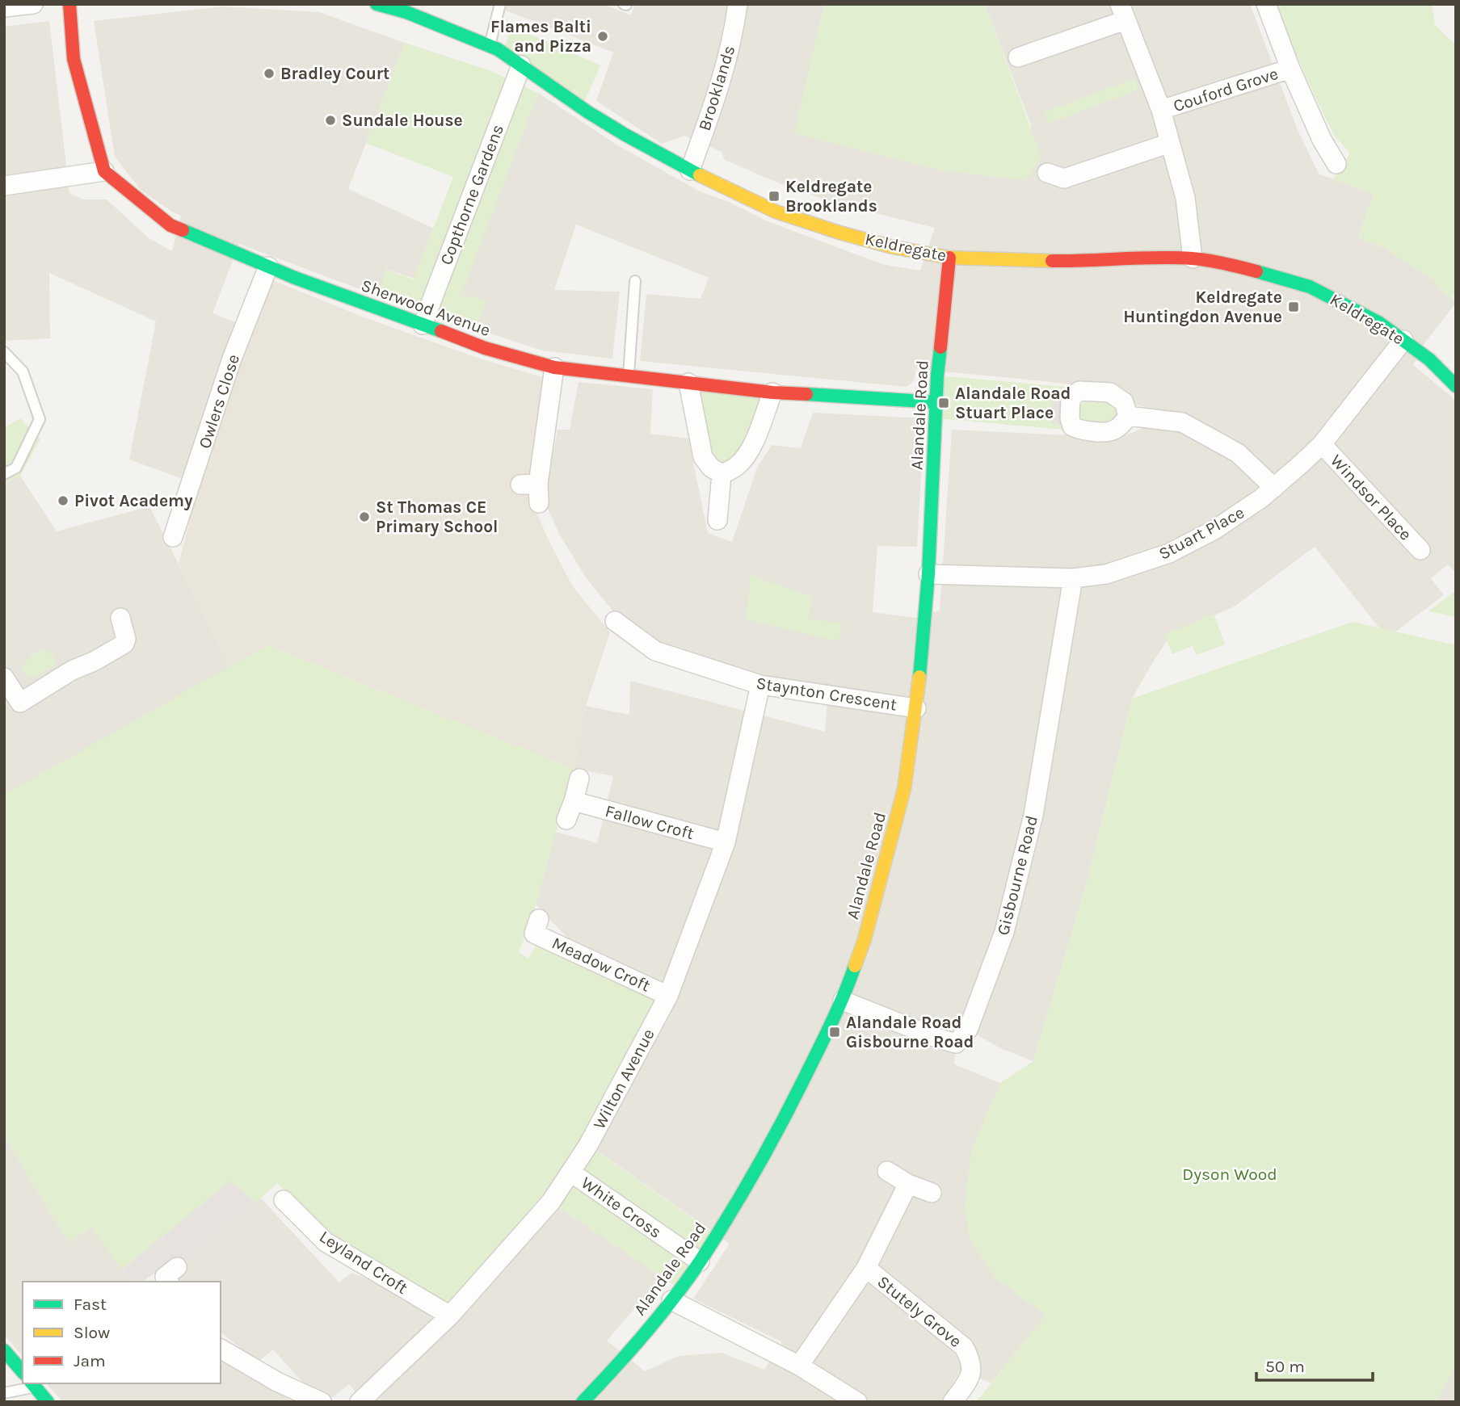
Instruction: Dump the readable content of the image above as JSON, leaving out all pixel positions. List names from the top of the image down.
{
  "streets": {
    "street": [
      "Brooklands",
      "Couford Grove",
      "Copthorne Gardens",
      "Keldregate",
      "Sherwood Avenue",
      "Owlers Close",
      "Alandale Road",
      "Windsor Place",
      "Stuart Place",
      "Staynton Crescent",
      "Fallow Croft",
      "Gisbourne Road",
      "Meadow Croft",
      "Wilton Avenue",
      "White Cross",
      "Leyland Croft",
      "Stutely Grove"
    ]
  },
  "crossings": [
    ["Brooklands", "Keldregate"],
    ["Copthorne Gardens", "Keldregate"],
    ["Copthorne Gardens", "Sherwood Avenue"],
    ["Keldregate", "Alandale Road"],
    ["Keldregate", "Stuart Place"],
    ["Sherwood Avenue", "Owlers Close"],
    ["Sherwood Avenue", "Alandale Road"],
    ["Alandale Road", "Stuart Place"],
    ["Alandale Road", "Staynton Crescent"],
    ["Alandale Road", "Gisbourne Road"],
    ["Alandale Road", "White Cross"],
    ["Windsor Place", "Stuart Place"],
    ["Stuart Place", "Gisbourne Road"],
    ["Staynton Crescent", "Wilton Avenue"],
    ["Fallow Croft", "Wilton Avenue"],
    ["Meadow Croft", "Wilton Avenue"],
    ["Wilton Avenue", "White Cross"],
    ["Wilton Avenue", "Leyland Croft"]
  ],
  "parks": ["Dyson Wood"],
  "places": {
    "other": [
      "Flames Balti and Pizza",
      "Bradley Court",
      "Sundale House",
      "Pivot Academy",
      "St Thomas CE Primary School"
    ],
    "transit": [
      "Keldregate Brooklands",
      "Keldregate Huntingdon Avenue",
      "Alandale Road Stuart Place",
      "Alandale Road Gisbourne Road"
    ]
  },
  "legend": ["Fast", "Slow", "Jam"],
  "scale_bar": "50 m"
}
